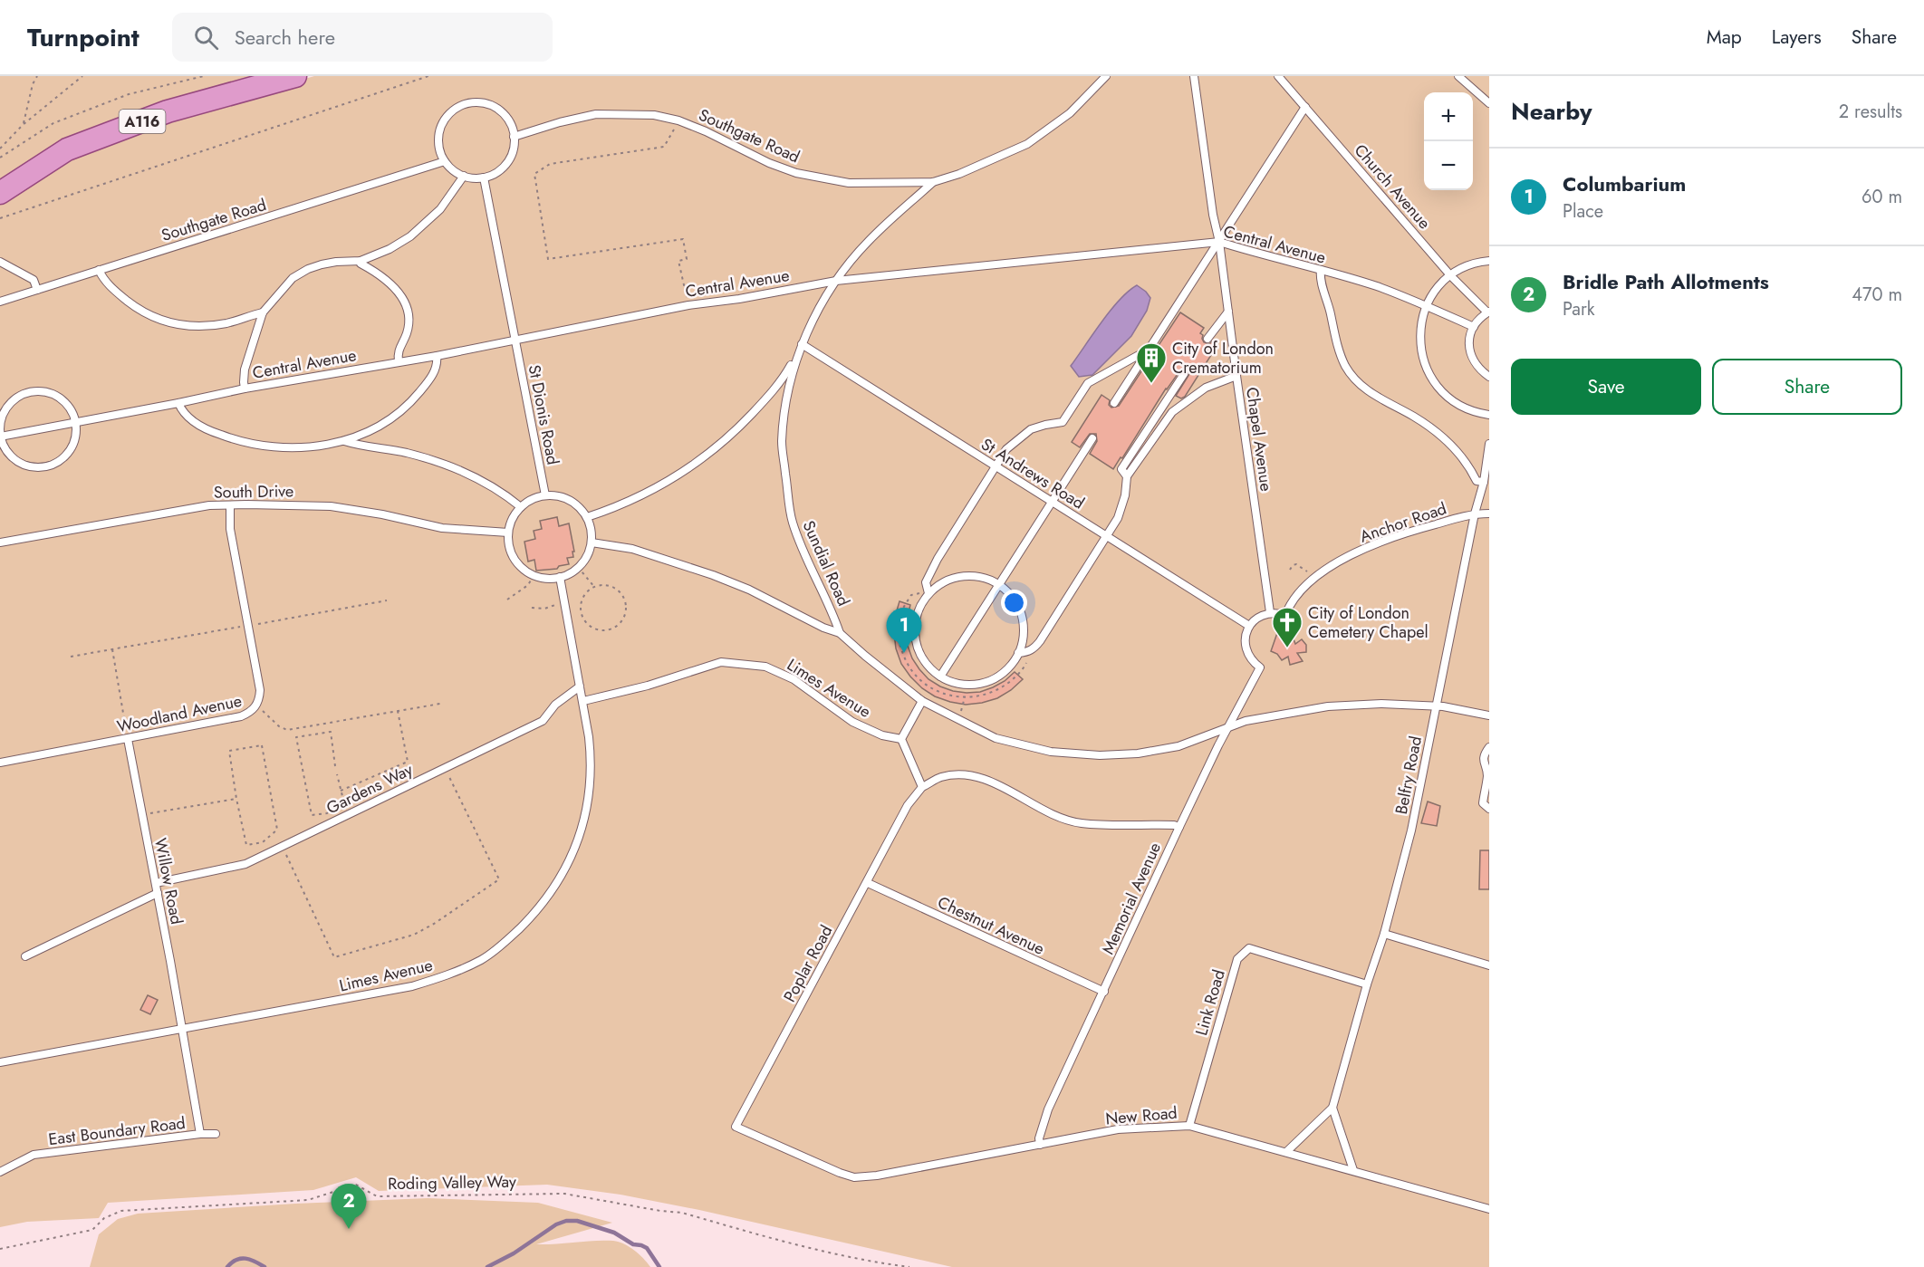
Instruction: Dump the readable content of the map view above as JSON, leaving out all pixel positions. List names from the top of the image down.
{
  "streets": {
    "main road": ["A116"],
    "lane": [
      "Southgate Road",
      "Church Avenue",
      "Central Avenue",
      "St Dionis Road",
      "Chapel Avenue",
      "St Andrews Road",
      "South Drive",
      "Anchor Road",
      "Sundial Road",
      "Limes Avenue",
      "Woodland Avenue",
      "Belfry Road",
      "Gardens Way",
      "Willow Road",
      "Memorial Avenue",
      "Chestnut Avenue",
      "Poplar Road",
      "Link Road",
      "New Road",
      "East Boundary Road"
    ],
    "path": ["Roding Valley Way"]
  },
  "crossings": [
    ["Southgate Road", "St Dionis Road"],
    ["Central Avenue", "St Dionis Road"],
    ["Central Avenue", "Chapel Avenue"],
    ["St Dionis Road", "South Drive"],
    ["Chapel Avenue", "Anchor Road"],
    ["St Andrews Road", "Sundial Road"],
    ["St Andrews Road", "Memorial Avenue"],
    ["South Drive", "Woodland Avenue"],
    ["Anchor Road", "Belfry Road"],
    ["Limes Avenue", "Gardens Way"],
    ["Limes Avenue", "Willow Road"],
    ["Limes Avenue", "East Boundary Road"],
    ["Woodland Avenue", "Willow Road"],
    ["Belfry Road", "Link Road"],
    ["Gardens Way", "Willow Road"],
    ["Willow Road", "East Boundary Road"],
    ["Memorial Avenue", "Chestnut Avenue"],
    ["Memorial Avenue", "New Road"],
    ["Chestnut Avenue", "Poplar Road"],
    ["Poplar Road", "New Road"],
    ["Link Road", "New Road"]
  ],
  "places": {
    "building": ["City of London Crematorium"],
    "church": ["City of London Cemetery Chapel"]
  },
  "page": {
    "header": "Turnpoint",
    "search": "Search here",
    "nav": ["Map", "Layers", "Share"],
    "heading": ["Nearby", "2 results"],
    "map_buttons": ["+", "−"],
    "list": [
      {
        "mark": "1",
        "name": "Columbarium",
        "note": "Place",
        "value": "60 m"
      },
      {
        "mark": "2",
        "name": "Bridle Path Allotments",
        "note": "Park",
        "value": "470 m"
      }
    ],
    "buttons": ["Save", "Share"],
    "pins": ["1", "2"]
  }
}
